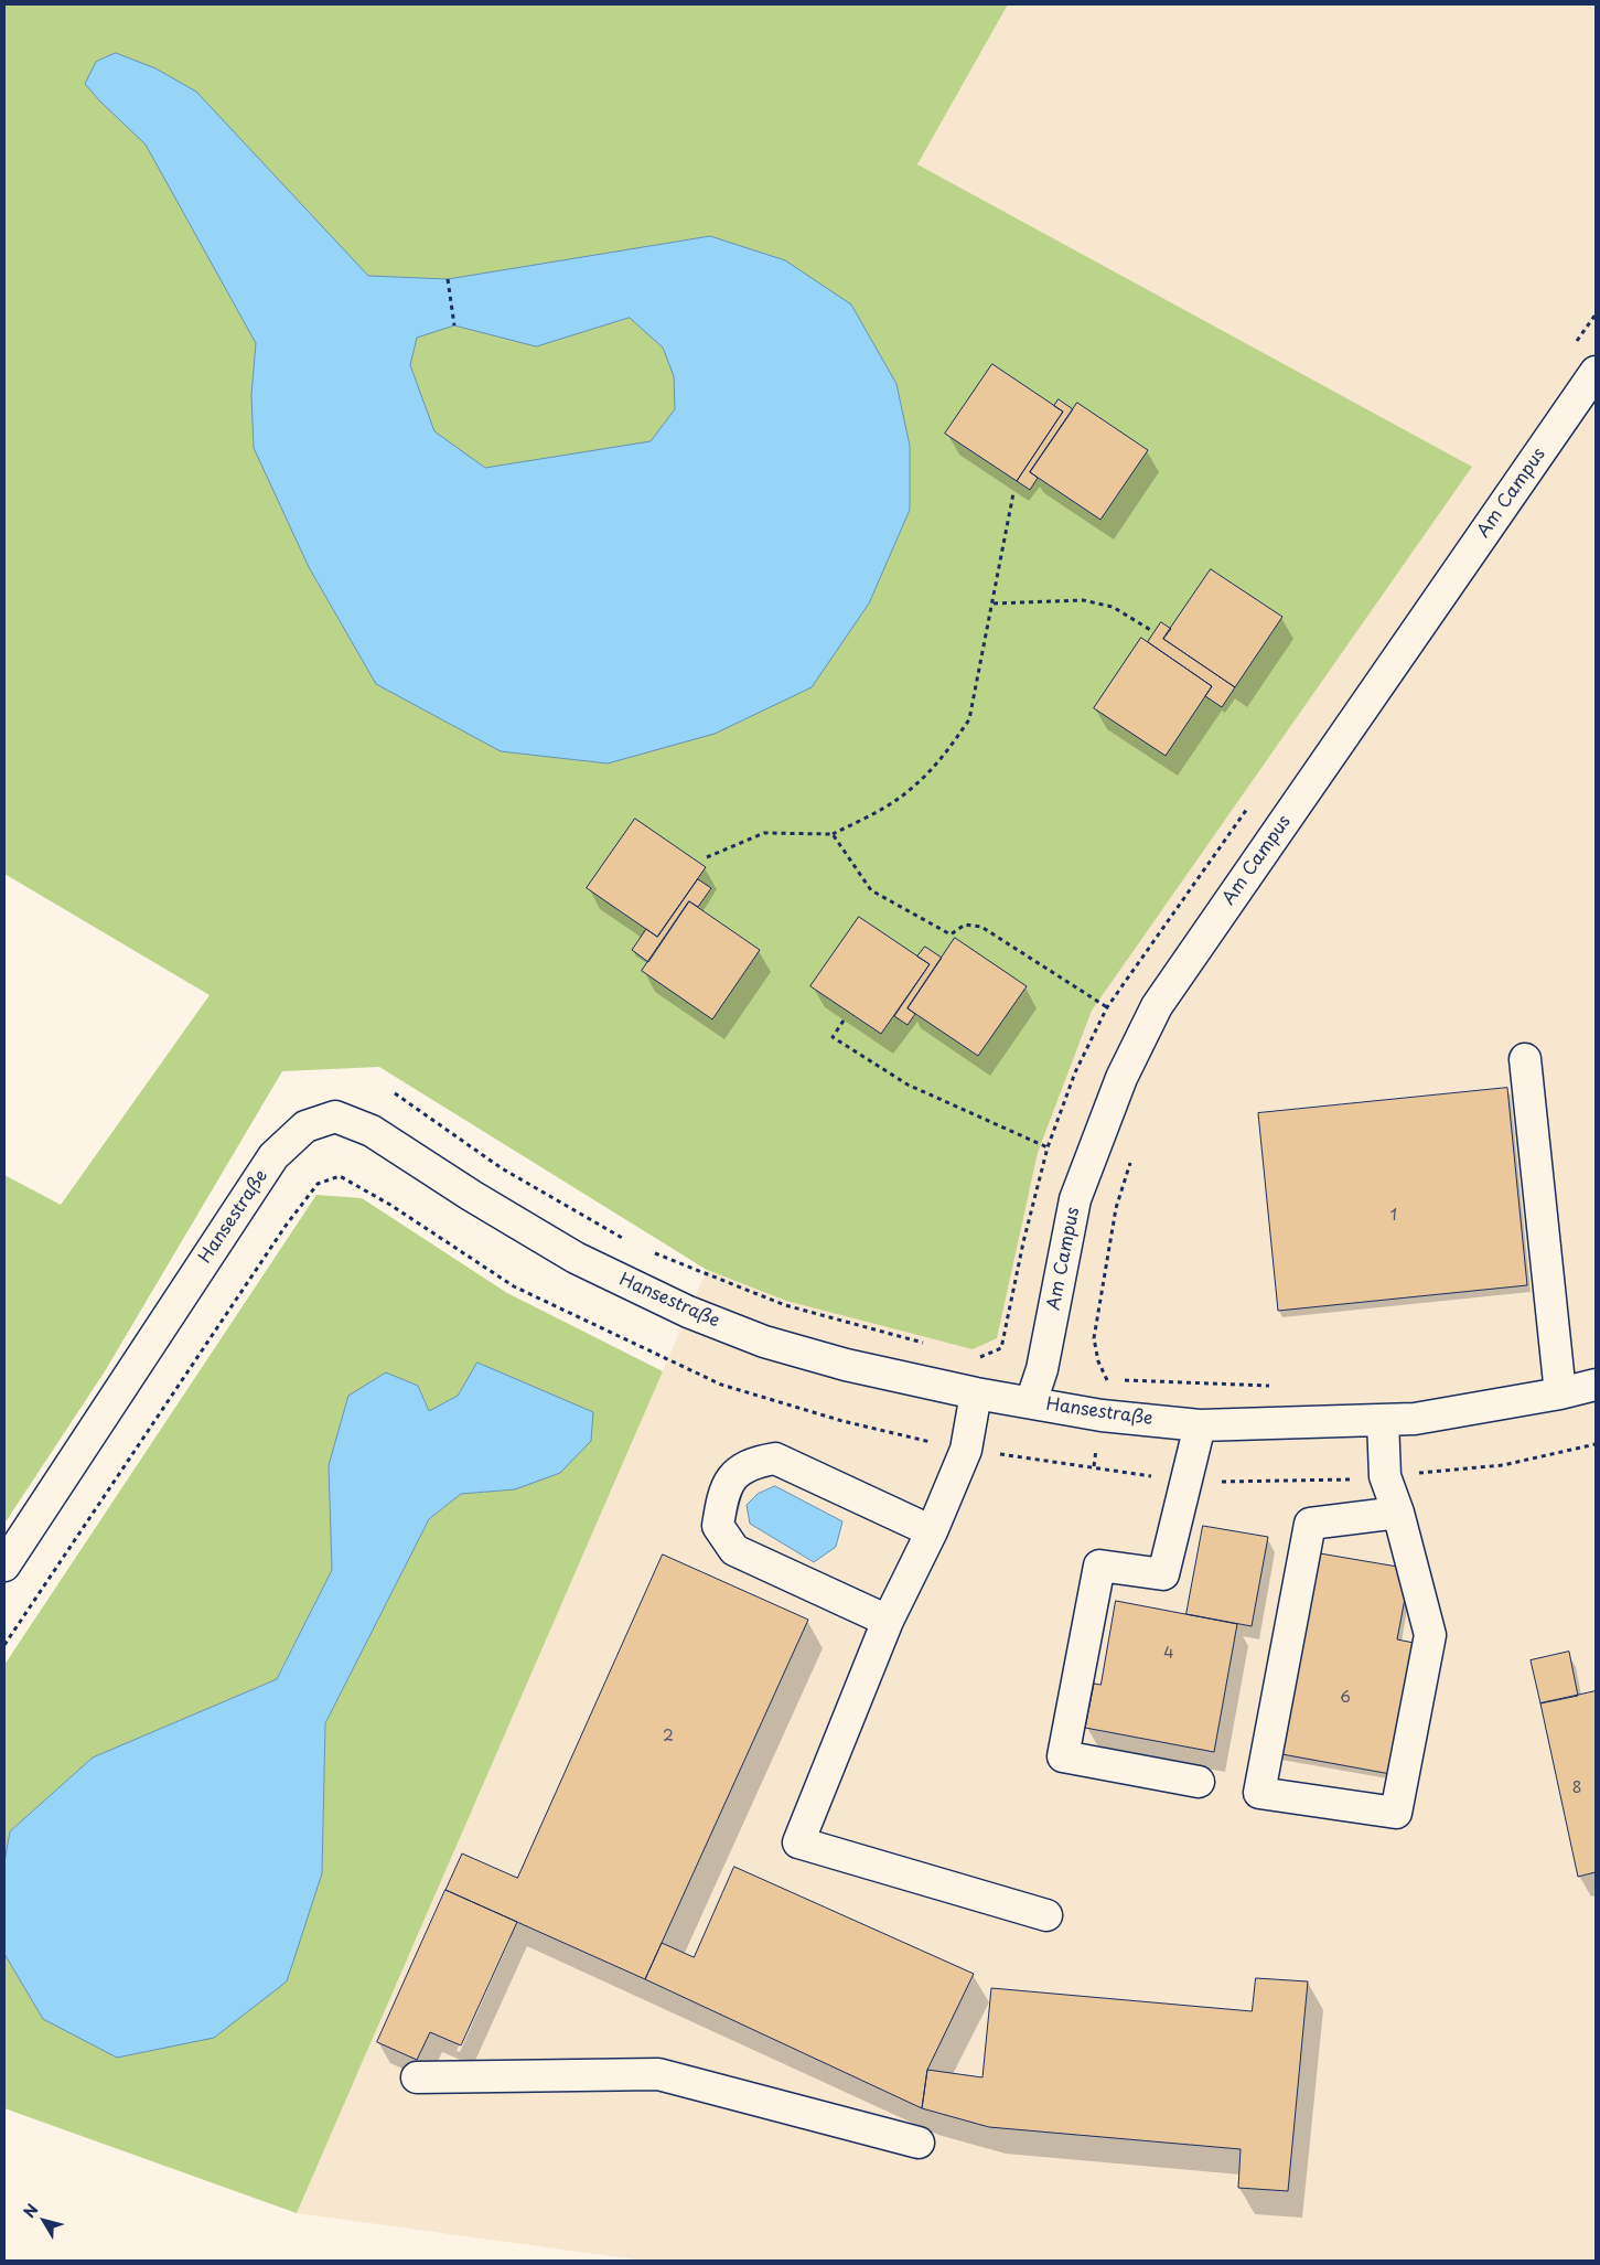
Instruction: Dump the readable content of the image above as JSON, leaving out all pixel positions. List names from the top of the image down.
{
  "streets": {
    "street": ["Am Campus", "Hansestraße"]
  },
  "crossings": [
    ["Am Campus", "Hansestraße"]
  ],
  "house_numbers": [
    "1",
    "4",
    "6",
    "2",
    "8"
  ],
  "north": "top left"
}
